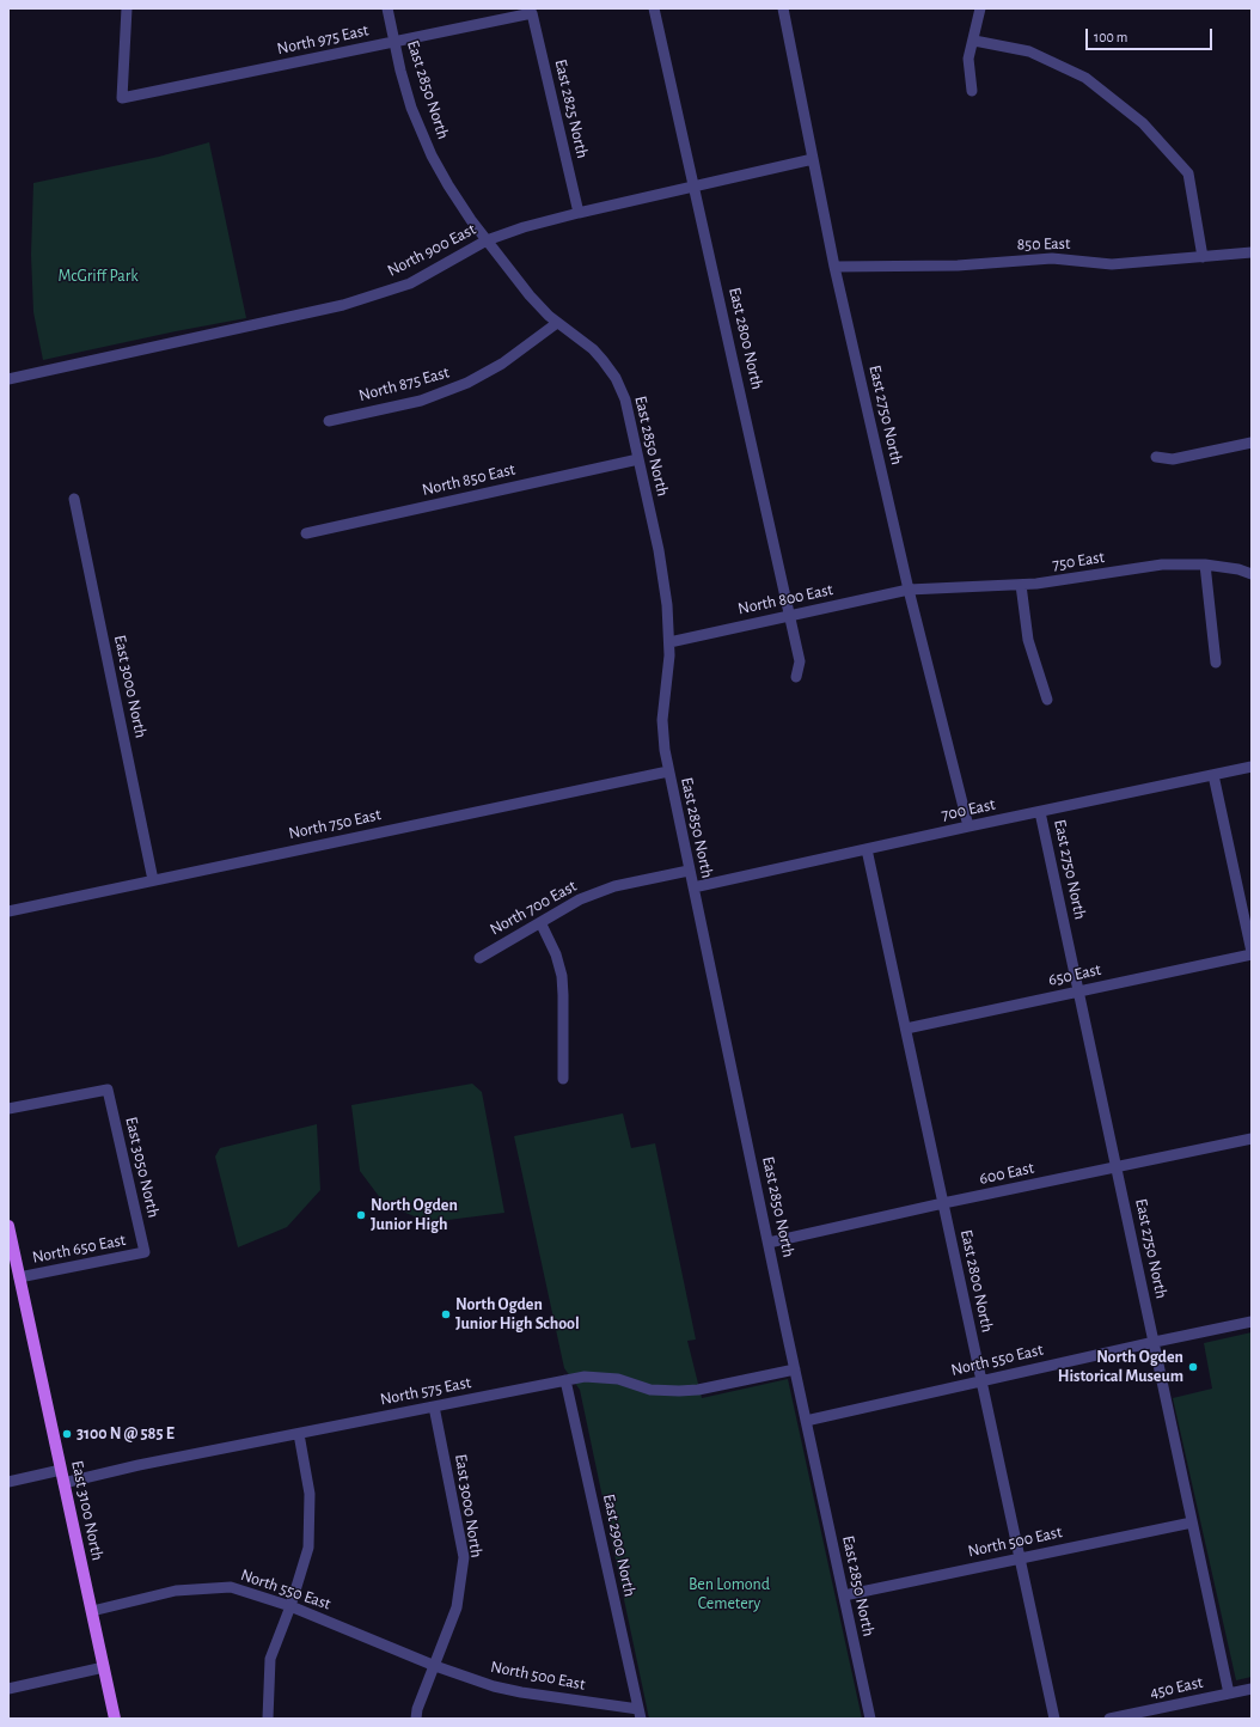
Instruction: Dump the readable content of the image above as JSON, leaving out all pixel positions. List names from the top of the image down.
{
  "streets": {
    "main road": ["East 3100 North"],
    "street": [
      "North 975 East",
      "East 2850 North",
      "East 2825 North",
      "850 East",
      "North 900 East",
      "East 2800 North",
      "North 875 East",
      "East 2750 North",
      "North 850 East",
      "750 East",
      "North 800 East",
      "East 3000 North",
      "700 East",
      "North 750 East",
      "North 700 East",
      "650 East",
      "East 3050 North",
      "600 East",
      "North 650 East",
      "North 550 East",
      "North 575 East",
      "North 500 East",
      "East 2900 North",
      "450 East"
    ]
  },
  "crossings": [
    ["North 975 East", "East 2850 North"],
    ["North 975 East", "East 2825 North"],
    ["East 2850 North", "North 900 East"],
    ["East 2850 North", "North 875 East"],
    ["East 2850 North", "North 850 East"],
    ["East 2850 North", "North 800 East"],
    ["East 2850 North", "700 East"],
    ["East 2850 North", "North 750 East"],
    ["East 2850 North", "North 700 East"],
    ["East 2850 North", "600 East"],
    ["East 2850 North", "North 550 East"],
    ["East 2850 North", "North 575 East"],
    ["East 2850 North", "North 500 East"],
    ["East 2825 North", "North 900 East"],
    ["850 East", "East 2750 North"],
    ["North 900 East", "East 2800 North"],
    ["North 900 East", "East 2750 North"],
    ["East 2800 North", "North 800 East"],
    ["East 2800 North", "700 East"],
    ["East 2800 North", "650 East"],
    ["East 2800 North", "600 East"],
    ["East 2800 North", "North 550 East"],
    ["East 2800 North", "North 500 East"],
    ["East 2750 North", "750 East"],
    ["East 2750 North", "North 800 East"],
    ["East 2750 North", "700 East"],
    ["East 2750 North", "650 East"],
    ["East 2750 North", "600 East"],
    ["East 2750 North", "North 550 East"],
    ["East 2750 North", "North 500 East"],
    ["East 2750 North", "450 East"],
    ["750 East", "North 800 East"],
    ["East 3000 North", "North 750 East"],
    ["East 3000 North", "North 550 East"],
    ["East 3000 North", "North 575 East"],
    ["East 3000 North", "North 500 East"],
    ["East 3050 North", "North 650 East"],
    ["North 650 East", "East 3100 North"],
    ["North 550 East", "East 3100 North"],
    ["North 550 East", "North 500 East"],
    ["North 575 East", "East 3100 North"],
    ["North 575 East", "East 2900 North"],
    ["North 500 East", "East 2900 North"]
  ],
  "parks": ["McGriff Park", "Ben Lomond Cemetery"],
  "places": [
    "North Ogden Junior High",
    "North Ogden Junior High School",
    "North Ogden Historical Museum",
    "3100 N @ 585 E"
  ],
  "scale_bar": "100 m"
}
